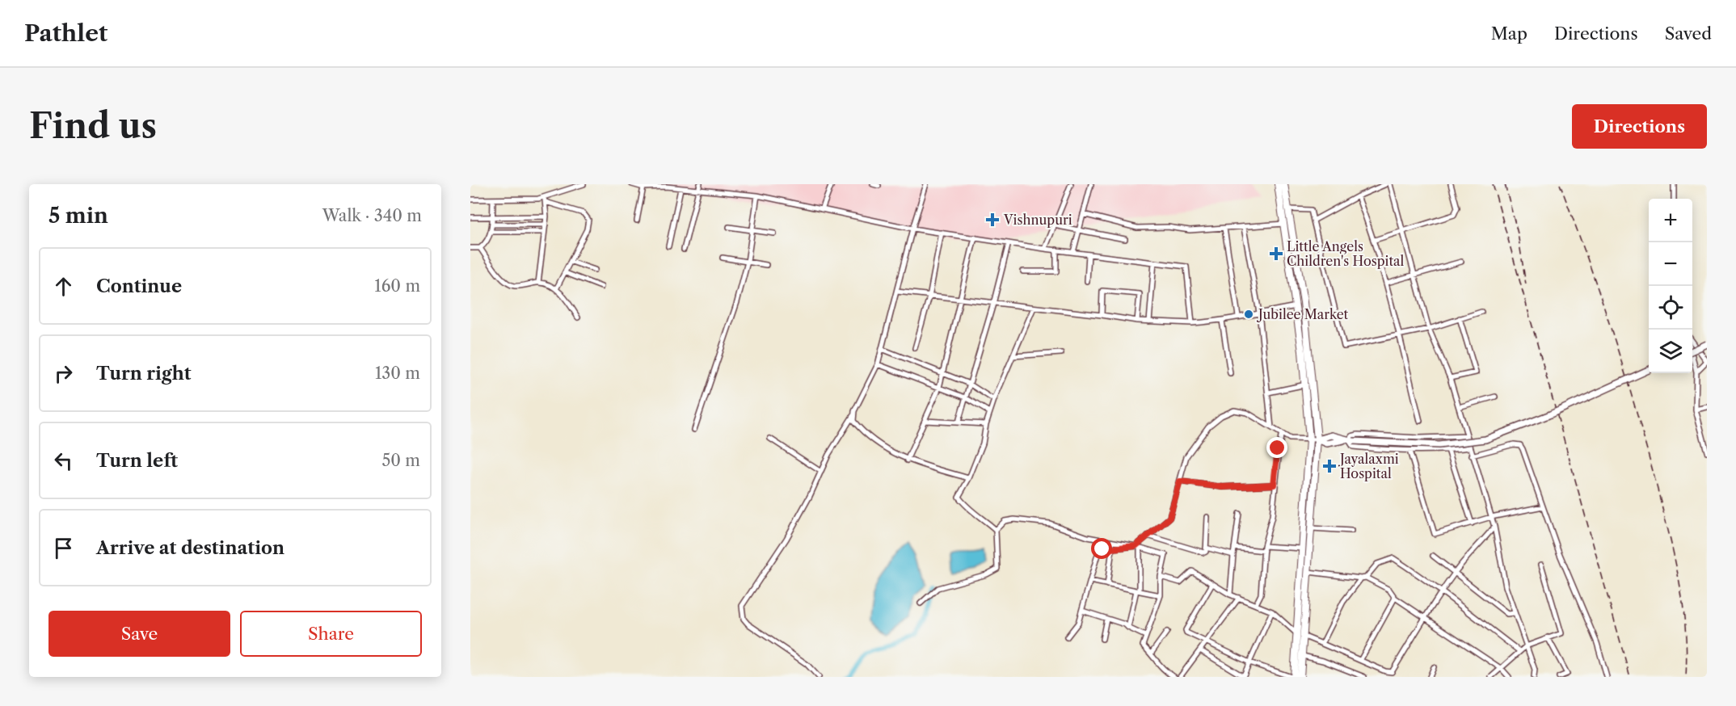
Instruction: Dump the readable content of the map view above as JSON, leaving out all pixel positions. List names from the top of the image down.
{
  "places": {
    "health": ["Vishnupuri", "Little Angels Children's Hospital", "Jayalaxmi Hospital"],
    "other": ["Jubilee Market"]
  },
  "page": {
    "header": "Pathlet",
    "nav": ["Map", "Directions", "Saved"],
    "buttons": [
      "Directions",
      ["Save", "Share"]
    ],
    "title": "Find us",
    "heading": ["5 min", "Walk · 340 m"],
    "map_buttons": ["+", "−"],
    "list": [
      ["Continue", "160 m"],
      ["Turn right", "130 m"],
      ["Turn left", "50 m"],
      "Arrive at destination"
    ]
  }
}
